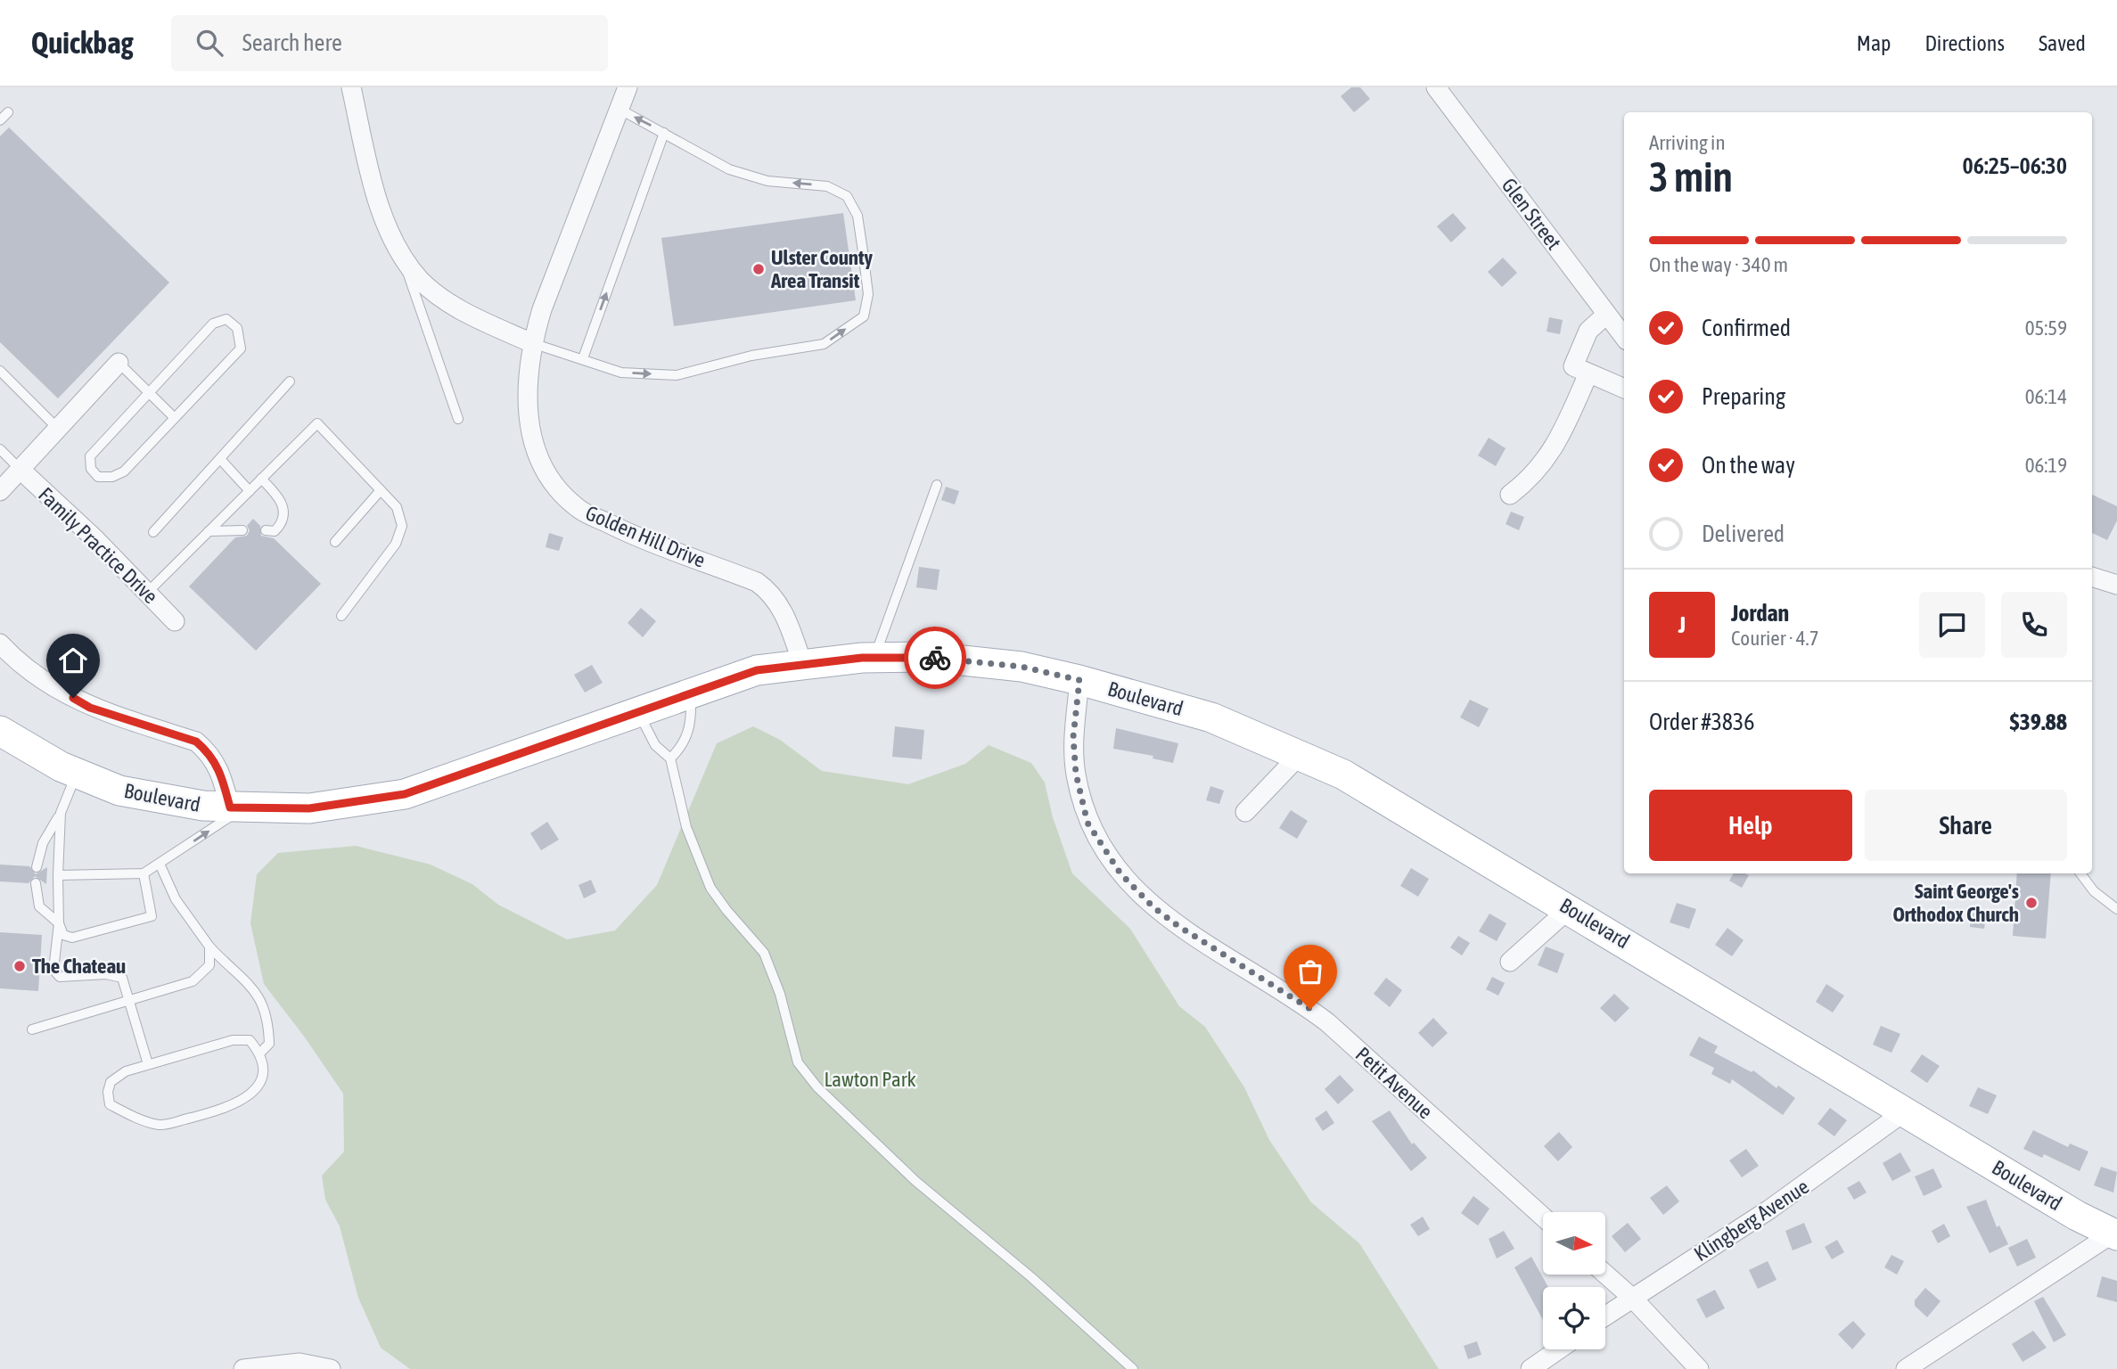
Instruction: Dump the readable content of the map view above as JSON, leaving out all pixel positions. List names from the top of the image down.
{
  "streets": {
    "main road": ["Boulevard"],
    "street": [
      "Glen Street",
      "Golden Hill Drive",
      "Family Practice Drive",
      "Petit Avenue",
      "Klingberg Avenue"
    ]
  },
  "crossings": [
    ["Golden Hill Drive", "Boulevard"],
    ["Boulevard", "Petit Avenue"],
    ["Boulevard", "Klingberg Avenue"]
  ],
  "parks": ["Lawton Park"],
  "places": ["Ulster County Area Transit", "Saint George's Orthodox Church", "The Chateau"],
  "north": "right",
  "page": {
    "header": "Quickbag",
    "search": "Search here",
    "nav": ["Map", "Directions", "Saved"],
    "heading": ["3 min", "Arriving in", "06:25–06:30"],
    "panel": [
      "Jordan",
      "Courier · 4.7",
      "Order #3836",
      "$39.88"
    ],
    "bar": "On the way · 340 m",
    "list": [
      ["Confirmed", "05:59"],
      ["Preparing", "06:14"],
      ["On the way", "06:19"],
      "Delivered"
    ],
    "round": "J",
    "buttons": ["Help", "Share"]
  }
}
